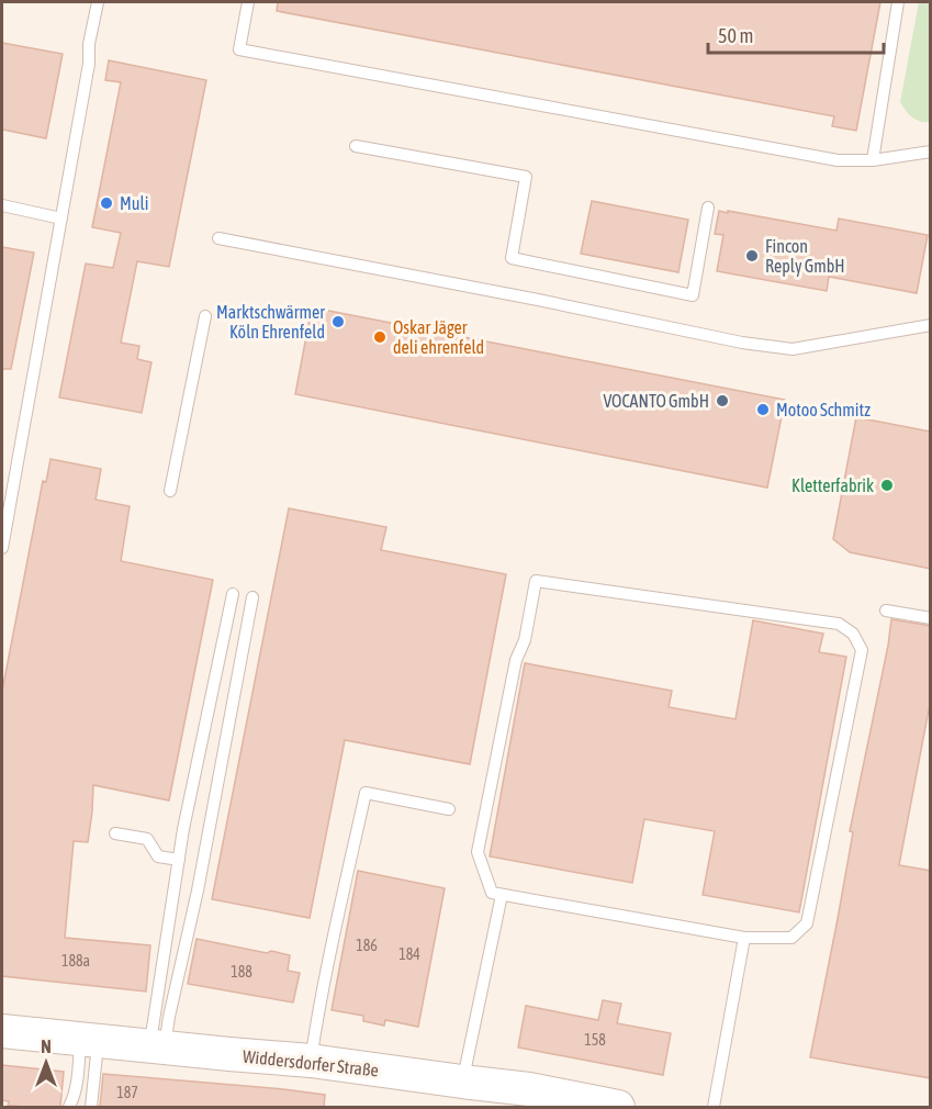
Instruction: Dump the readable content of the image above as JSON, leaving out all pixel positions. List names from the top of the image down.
{
  "streets": {
    "main road": ["Widdersdorfer Straße"]
  },
  "places": [
    "Muli",
    "Fincon Reply GmbH",
    "Marktschwärmer Köln Ehrenfeld",
    "Oskar Jäger deli ehrenfeld",
    "VOCANTO GmbH",
    "Motoo Schmitz",
    "Kletterfabrik"
  ],
  "house_numbers": [
    "186",
    "184",
    "188a",
    "188",
    "158",
    "187"
  ],
  "scale_bar": "50 m",
  "north": "top"
}
